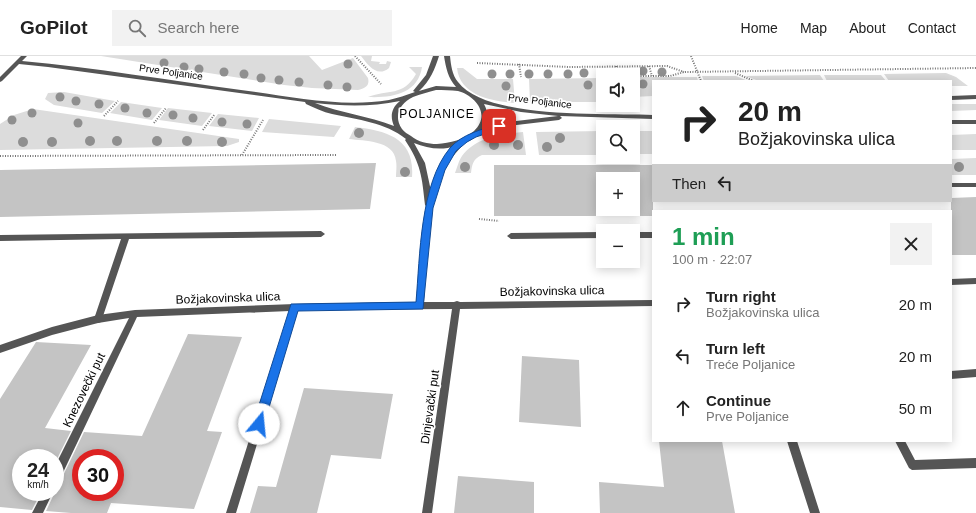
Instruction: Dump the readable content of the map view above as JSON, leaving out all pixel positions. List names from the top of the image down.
{
  "streets": {
    "street": [
      "Prve Poljanice",
      "Božjakovinska ulica",
      "Knezovečki put",
      "Dinjevački put"
    ]
  },
  "crossings": [
    ["Božjakovinska ulica", "Knezovečki put"],
    ["Božjakovinska ulica", "Dinjevački put"]
  ],
  "districts": ["POLJANICE"],
  "page": {
    "header": "GoPilot",
    "search": "Search here",
    "nav": [
      "Home",
      "Map",
      "About",
      "Contact"
    ],
    "map_buttons": ["+", "−"],
    "turn": ["20 m", "Božjakovinska ulica"],
    "then": "Then",
    "heading": ["1 min", "100 m · 22:07"],
    "list": [
      {
        "name": "Turn right",
        "note": "Božjakovinska ulica",
        "value": "20 m"
      },
      {
        "name": "Turn left",
        "note": "Treće Poljanice",
        "value": "20 m"
      },
      {
        "name": "Continue",
        "note": "Prve Poljanice",
        "value": "50 m"
      }
    ],
    "speed": "24 km/h",
    "limit": "30"
  }
}
